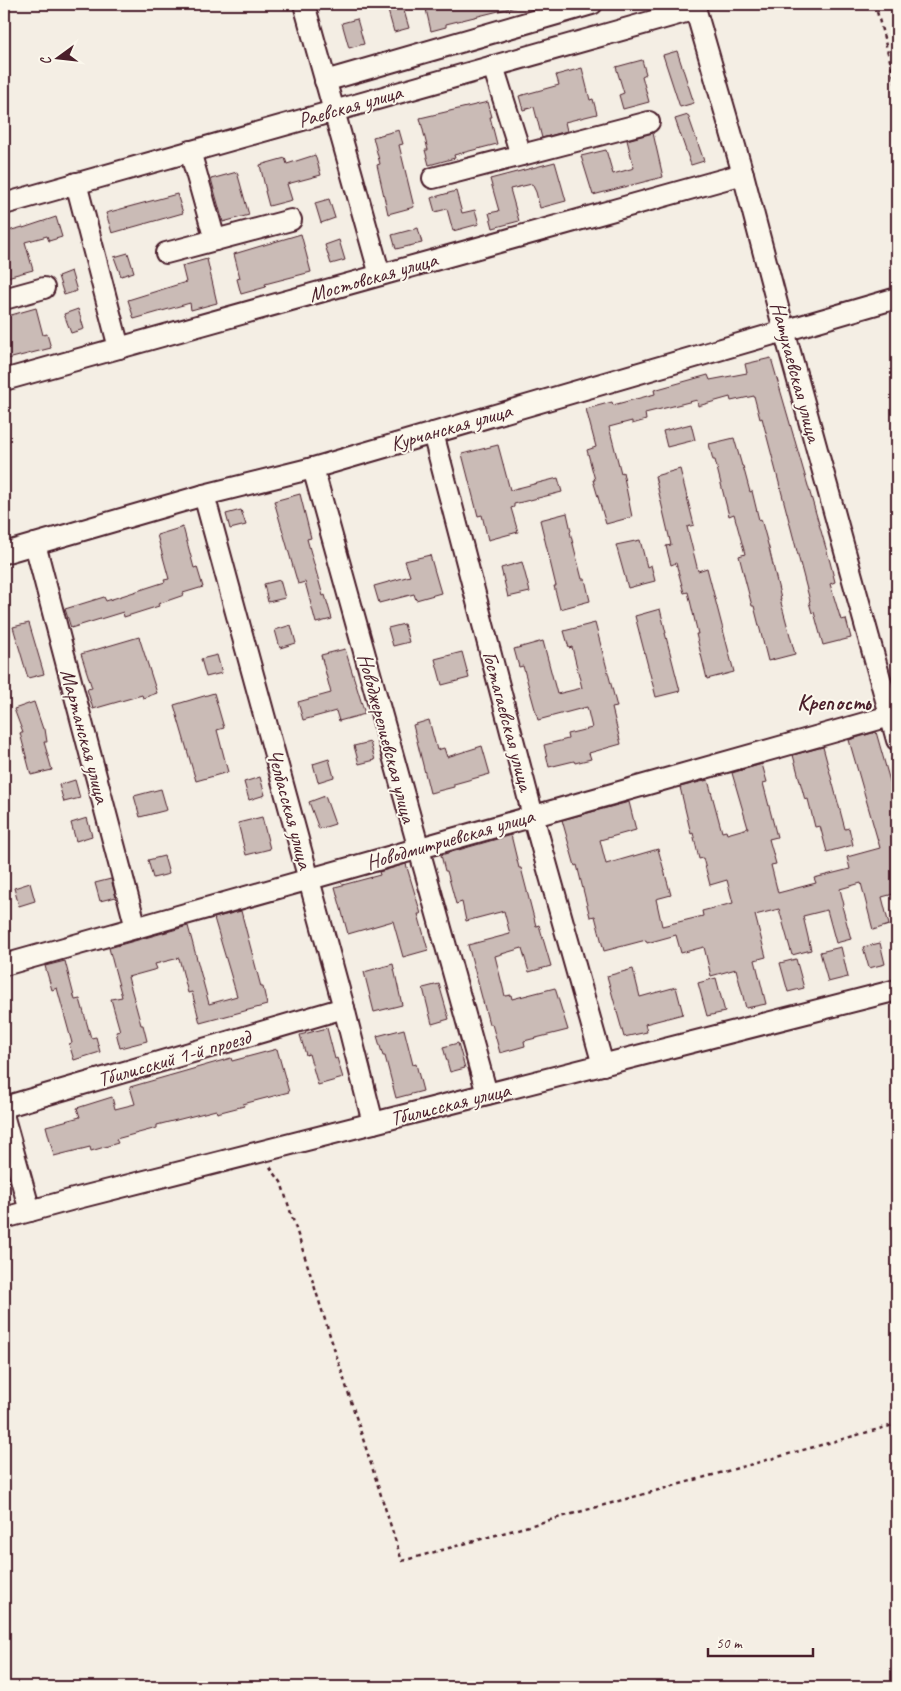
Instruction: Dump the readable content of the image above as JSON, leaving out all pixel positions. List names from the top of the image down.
{
  "streets": {
    "street": [
      "Раевская улица",
      "Мостовская улица",
      "Натухаевская улица",
      "Курчанская улица",
      "Гостагаевская улица",
      "Мартанская улица",
      "Новоджерелиевская улица",
      "Челбасская улица",
      "Новодмитриевская улица",
      "Тбилисский 1-й проезд",
      "Тбилисская улица"
    ]
  },
  "crossings": [
    ["Раевская улица", "Натухаевская улица"],
    ["Мостовская улица", "Натухаевская улица"],
    ["Натухаевская улица", "Курчанская улица"],
    ["Натухаевская улица", "Новодмитриевская улица"],
    ["Курчанская улица", "Гостагаевская улица"],
    ["Курчанская улица", "Мартанская улица"],
    ["Курчанская улица", "Новоджерелиевская улица"],
    ["Курчанская улица", "Челбасская улица"],
    ["Гостагаевская улица", "Новодмитриевская улица"],
    ["Гостагаевская улица", "Тбилисская улица"],
    ["Мартанская улица", "Новодмитриевская улица"],
    ["Новоджерелиевская улица", "Новодмитриевская улица"],
    ["Новоджерелиевская улица", "Тбилисская улица"],
    ["Челбасская улица", "Новодмитриевская улица"],
    ["Челбасская улица", "Тбилисский 1-й проезд"],
    ["Челбасская улица", "Тбилисская улица"]
  ],
  "districts": ["Крепость"],
  "scale_bar": "50 m",
  "north": "left"
}
